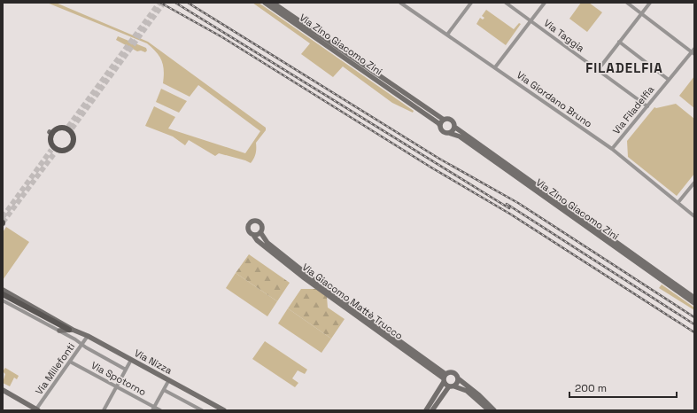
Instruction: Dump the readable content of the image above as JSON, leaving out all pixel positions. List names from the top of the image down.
{
  "streets": {
    "street": [
      "Via Taggia",
      "Via Zino Giacomo Zini",
      "Via Giordano Bruno",
      "Via Filadelfia",
      "Via Giacomo Mattè Trucco",
      "Via Nizza",
      "Via Millefonti",
      "Via Spotorno"
    ]
  },
  "crossings": [
    ["Via Taggia", "Via Filadelfia"],
    ["Via Giordano Bruno", "Via Filadelfia"],
    ["Via Nizza", "Via Millefonti"],
    ["Via Millefonti", "Via Spotorno"]
  ],
  "districts": ["FILADELFIA"],
  "scale_bar": "200 m"
}
